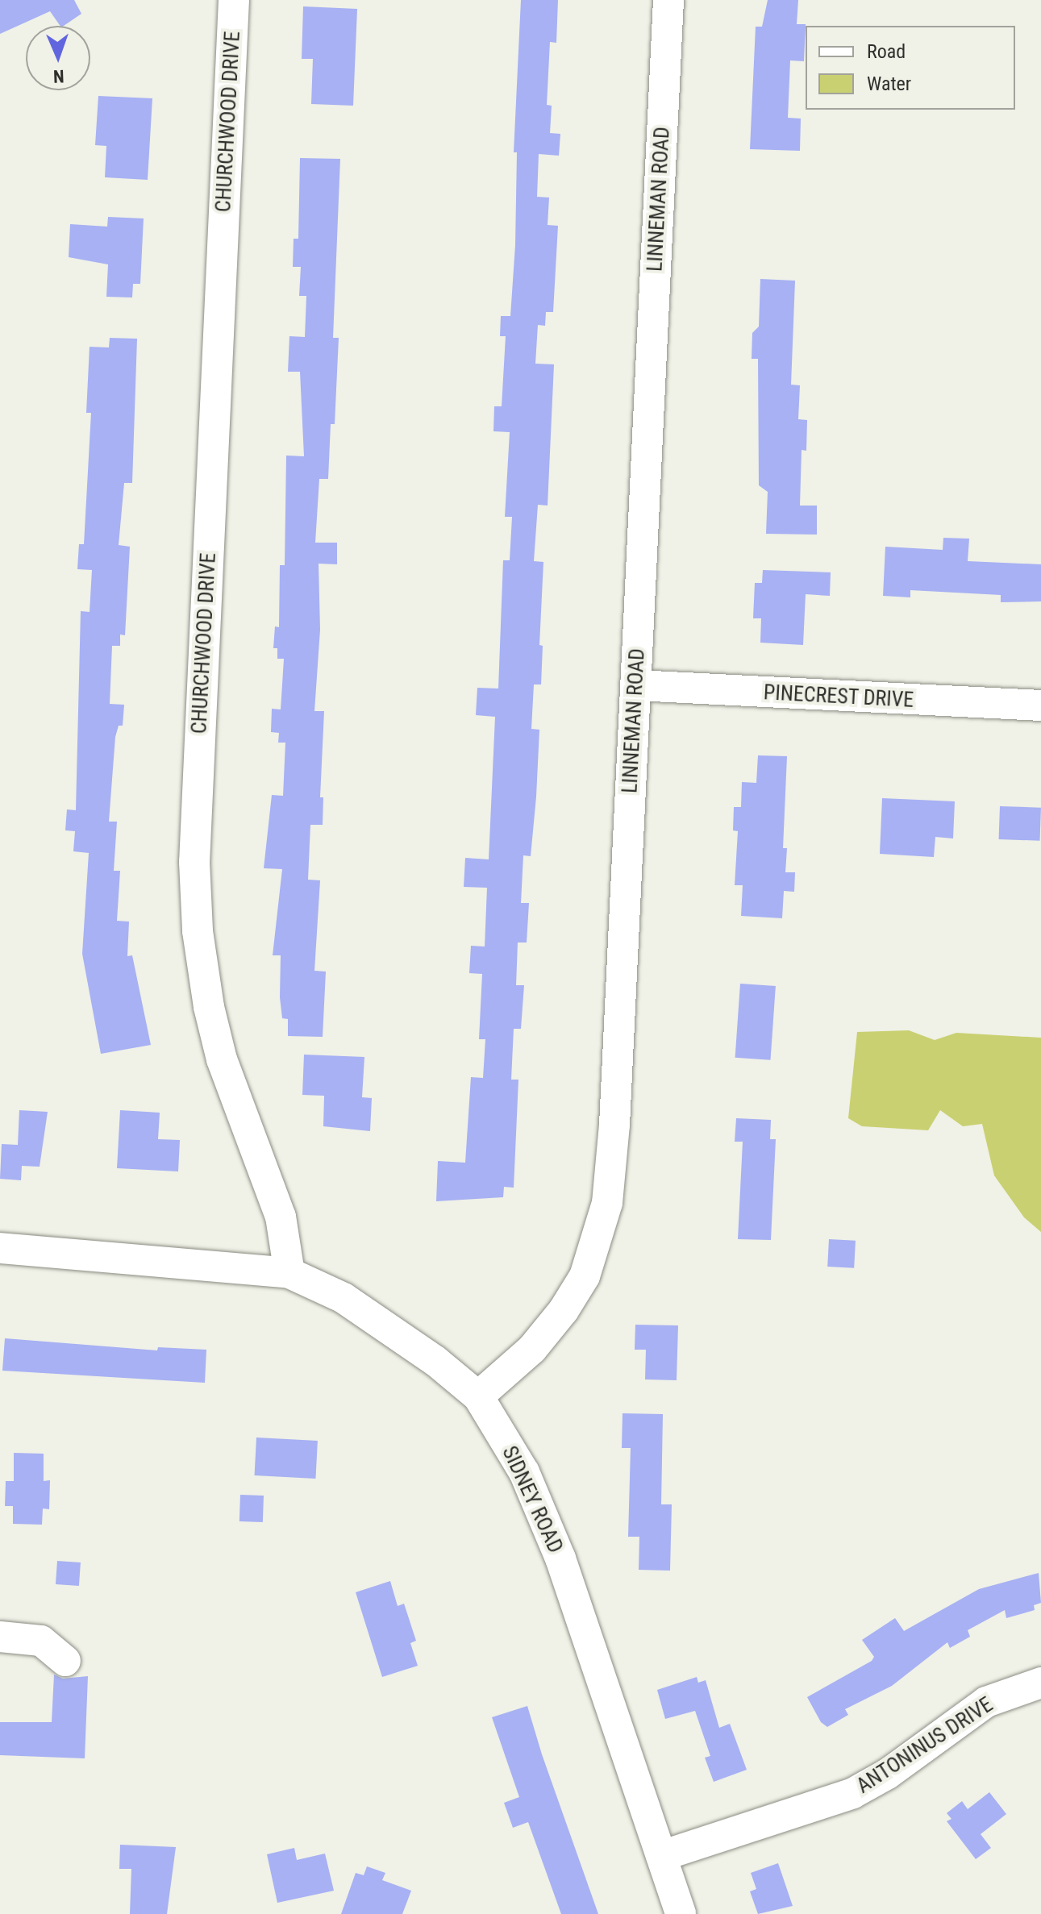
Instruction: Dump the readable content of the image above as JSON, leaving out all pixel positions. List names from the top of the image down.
{
  "streets": {
    "street": [
      "CHURCHWOOD DRIVE",
      "LINNEMAN ROAD",
      "PINECREST DRIVE",
      "SIDNEY ROAD",
      "ANTONINUS DRIVE"
    ]
  },
  "crossings": [
    ["CHURCHWOOD DRIVE", "SIDNEY ROAD"],
    ["LINNEMAN ROAD", "PINECREST DRIVE"],
    ["LINNEMAN ROAD", "SIDNEY ROAD"],
    ["SIDNEY ROAD", "ANTONINUS DRIVE"]
  ],
  "legend": ["Road", "Water"],
  "north": "bottom"
}
